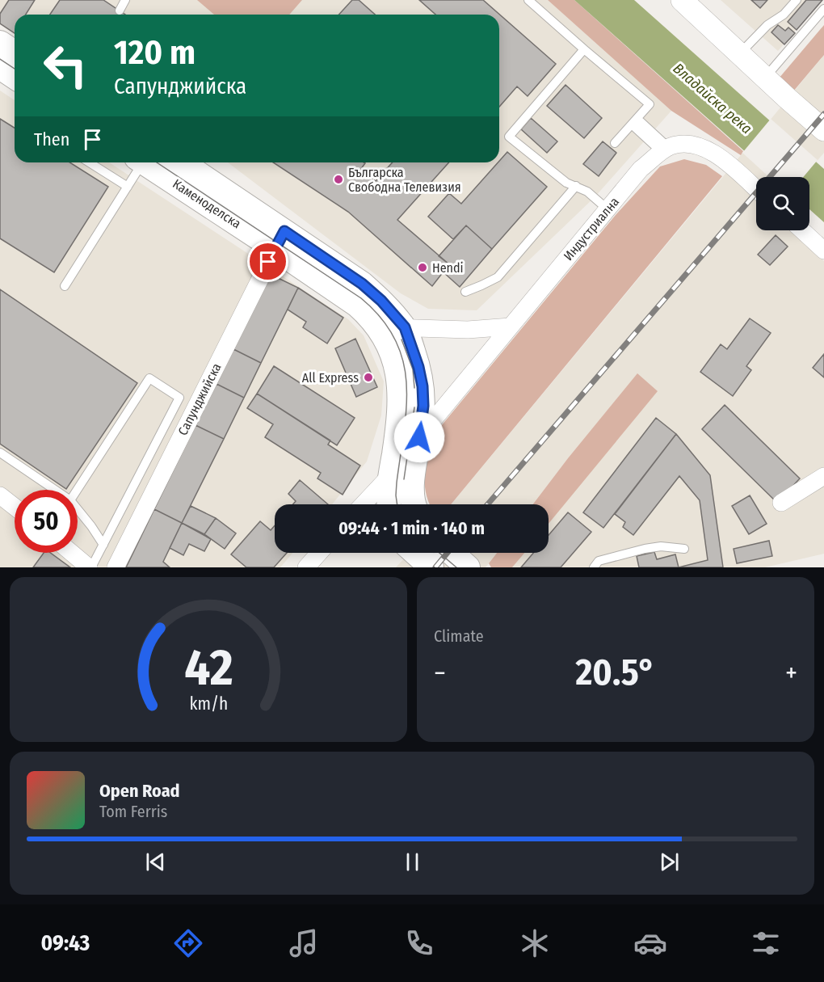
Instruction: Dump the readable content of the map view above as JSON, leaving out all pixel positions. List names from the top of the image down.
{
  "streets": {
    "main road": ["Каменоделска"],
    "street": ["Индустриална", "Сапунджийска"]
  },
  "crossings": [
    ["Каменоделска", "Индустриална"],
    ["Каменоделска", "Сапунджийска"]
  ],
  "water": ["Владайска река"],
  "places": ["Българска Свободна Телевизия", "Hendi", "All Express"],
  "page": {
    "turn": ["120 m", "Сапунджийска"],
    "then": "Then",
    "limit": "50",
    "trip": "09:44 · 1 min · 140 m",
    "tile": "Climate",
    "heat": ["−", "20.5°", "+"],
    "song": ["Open Road", "Tom Ferris"],
    "tabs": "09:43",
    "gauge": ["42", "km/h"]
  }
}
